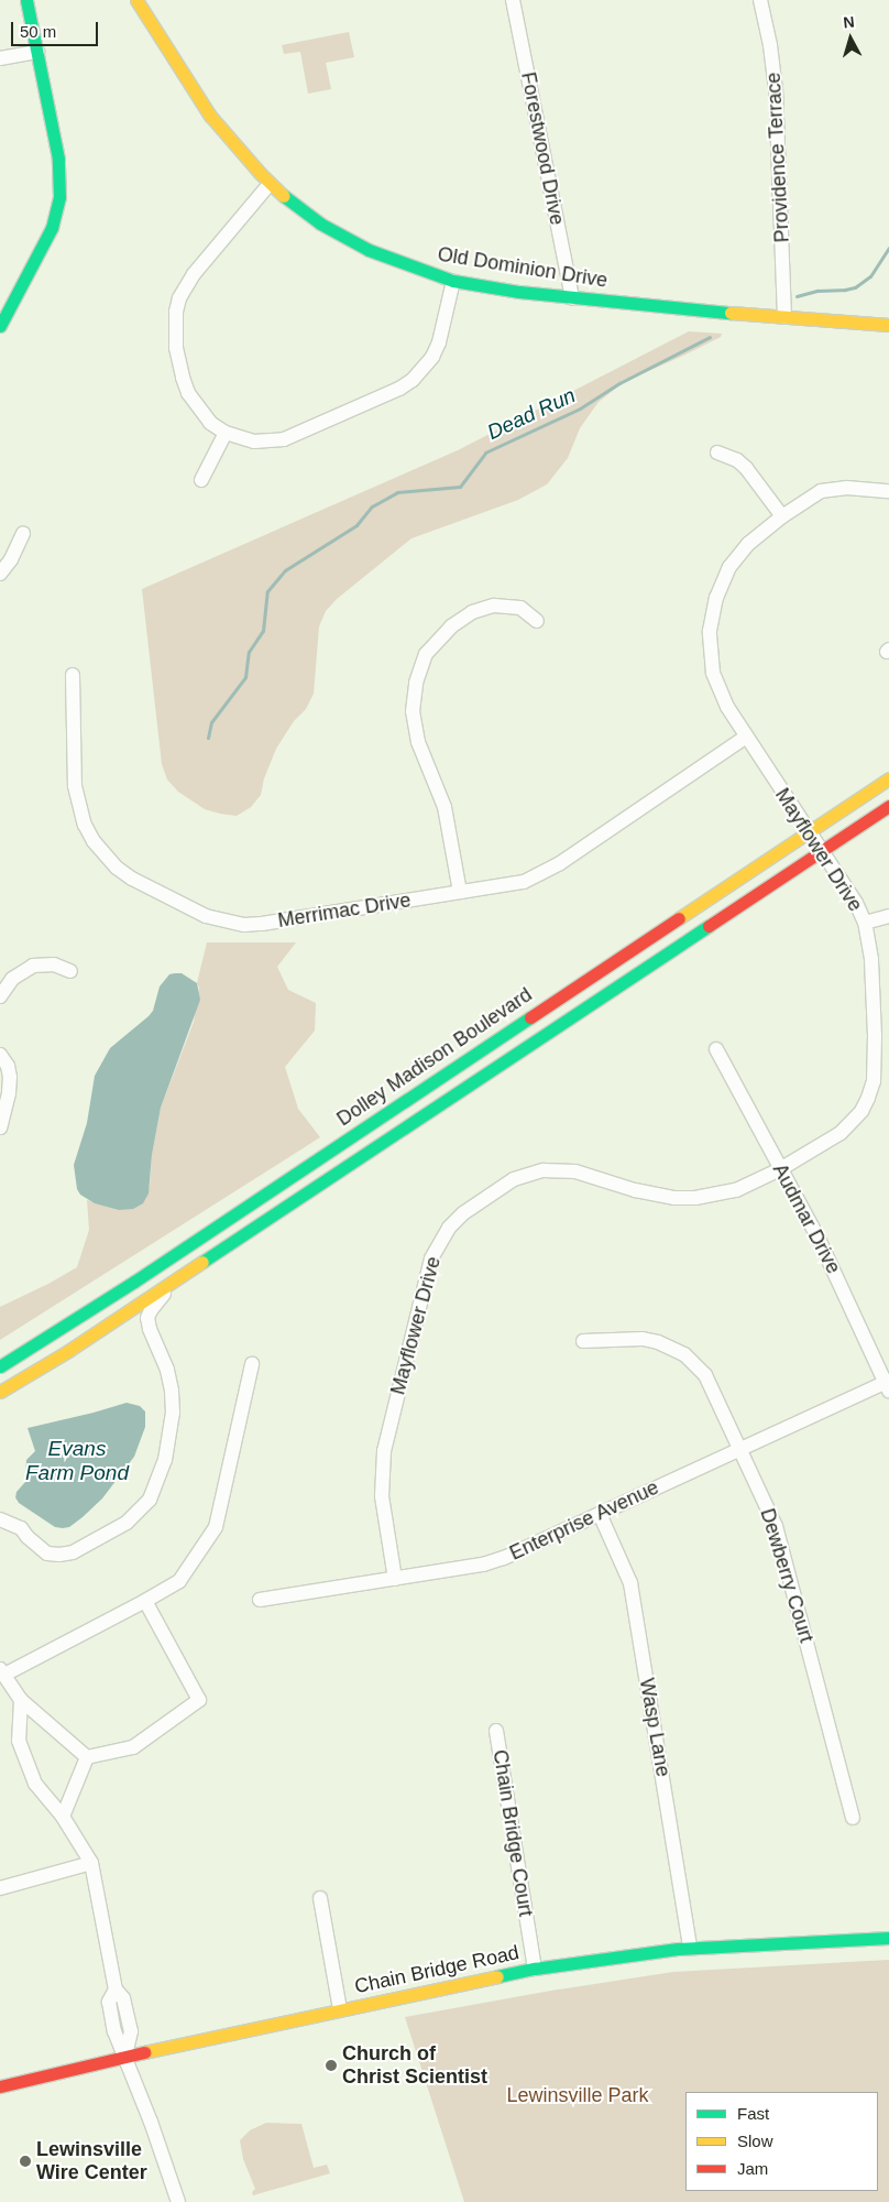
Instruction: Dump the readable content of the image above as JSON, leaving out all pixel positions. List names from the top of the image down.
{
  "streets": {
    "main road": ["Old Dominion Drive", "Dolley Madison Boulevard", "Chain Bridge Road"],
    "street": [
      "Forestwood Drive",
      "Providence Terrace",
      "Mayflower Drive",
      "Merrimac Drive",
      "Audmar Drive",
      "Enterprise Avenue",
      "Dewberry Court",
      "Wasp Lane",
      "Chain Bridge Court"
    ]
  },
  "crossings": [
    ["Forestwood Drive", "Old Dominion Drive"],
    ["Providence Terrace", "Old Dominion Drive"],
    ["Mayflower Drive", "Merrimac Drive"],
    ["Mayflower Drive", "Dolley Madison Boulevard"],
    ["Mayflower Drive", "Audmar Drive"],
    ["Mayflower Drive", "Enterprise Avenue"],
    ["Audmar Drive", "Enterprise Avenue"],
    ["Enterprise Avenue", "Dewberry Court"],
    ["Enterprise Avenue", "Wasp Lane"],
    ["Wasp Lane", "Chain Bridge Road"],
    ["Chain Bridge Court", "Chain Bridge Road"]
  ],
  "water": ["Dead Run", "Evans Farm Pond"],
  "parks": ["Lewinsville Park"],
  "places": ["Church of Christ Scientist", "Lewinsville Wire Center"],
  "legend": ["Fast", "Slow", "Jam"],
  "scale_bar": "50 m",
  "north": "top"
}
